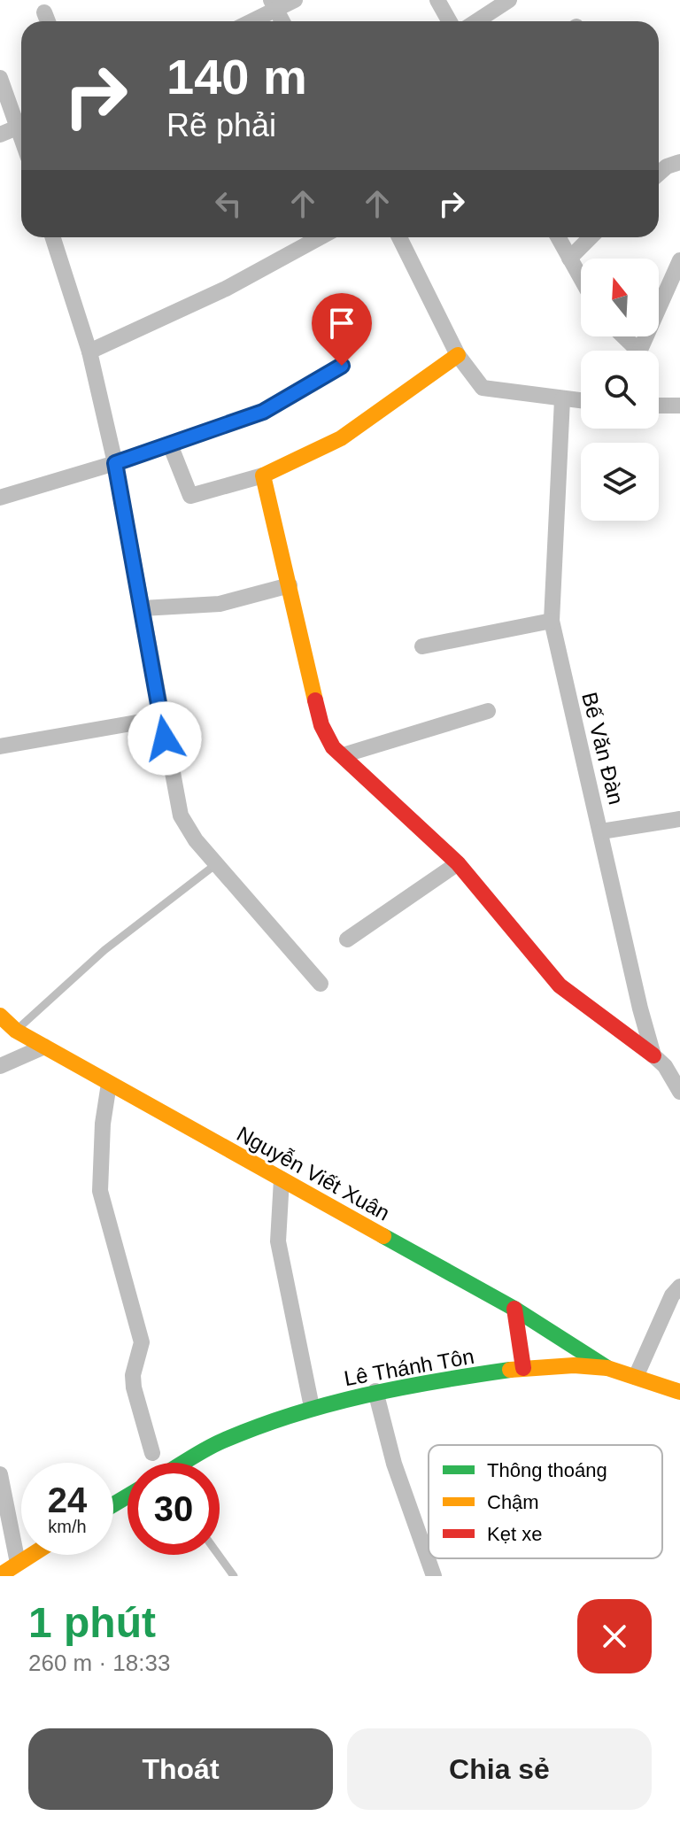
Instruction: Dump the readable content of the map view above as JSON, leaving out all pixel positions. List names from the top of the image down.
{
  "streets": {
    "street": ["Bế Văn Đàn", "Nguyễn Viết Xuân", "Lê Thánh Tôn"]
  },
  "crossings": [
    ["Nguyễn Viết Xuân", "Lê Thánh Tôn"]
  ],
  "legend": ["Thông thoáng", "Chậm", "Kẹt xe"],
  "north": "top",
  "page": {
    "turn": ["140 m", "Rẽ phải"],
    "speed": "24 km/h",
    "limit": "30",
    "heading": ["1 phút", "260 m · 18:33"],
    "buttons": ["Thoát", "Chia sẻ"]
  }
}
